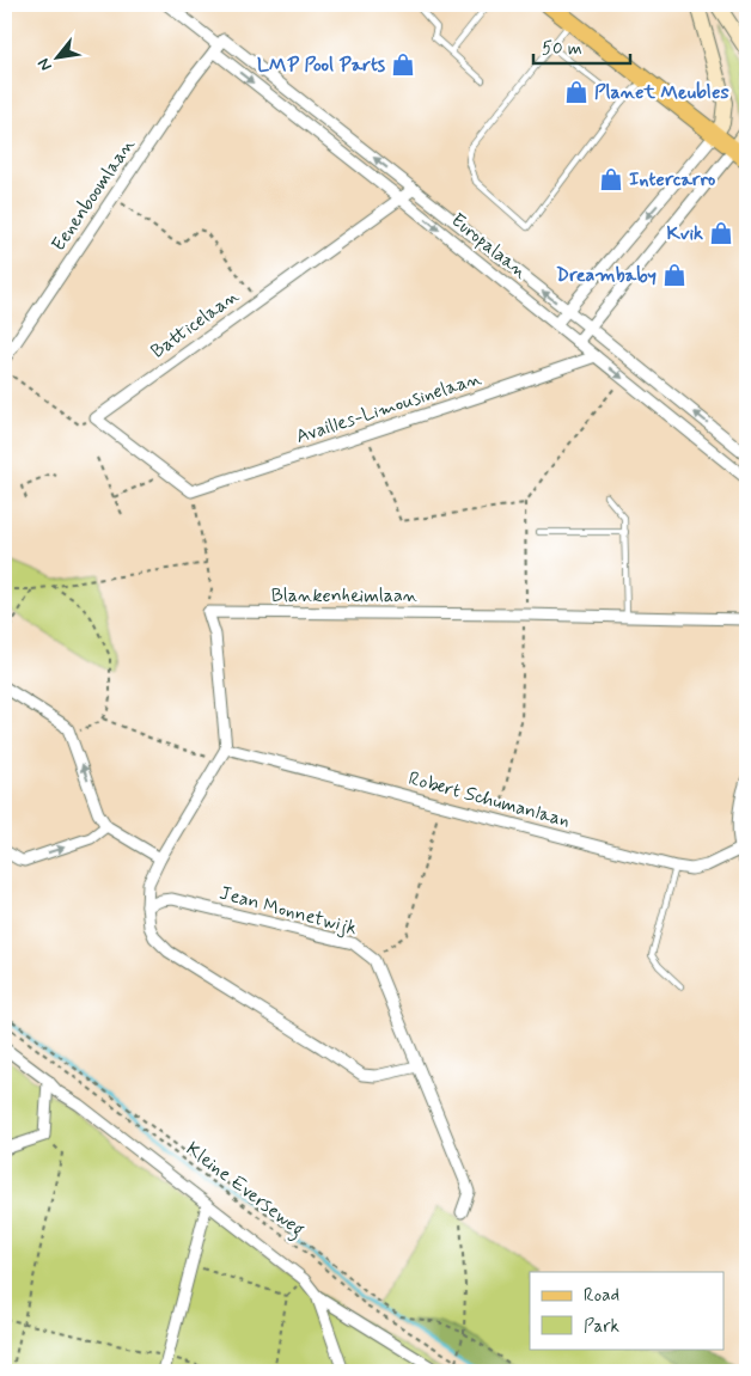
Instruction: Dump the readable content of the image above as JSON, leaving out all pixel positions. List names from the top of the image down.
{
  "streets": {
    "street": [
      "Eenenboomlaan",
      "Europalaan",
      "Batticelaan",
      "Availles-Limousinelaan",
      "Blankenheimlaan",
      "Robert Schumanlaan",
      "Jean Monnetwijk"
    ],
    "path": ["Kleine Everseweg"]
  },
  "crossings": [
    ["Eenenboomlaan", "Europalaan"],
    ["Europalaan", "Batticelaan"],
    ["Europalaan", "Availles-Limousinelaan"]
  ],
  "places": {
    "shop": [
      "LMP Pool Parts",
      "Planet Meubles",
      "Intercarro",
      "Kvik",
      "Dreambaby"
    ]
  },
  "legend": ["Road", "Park"],
  "scale_bar": "50 m",
  "north": "bottom left"
}
